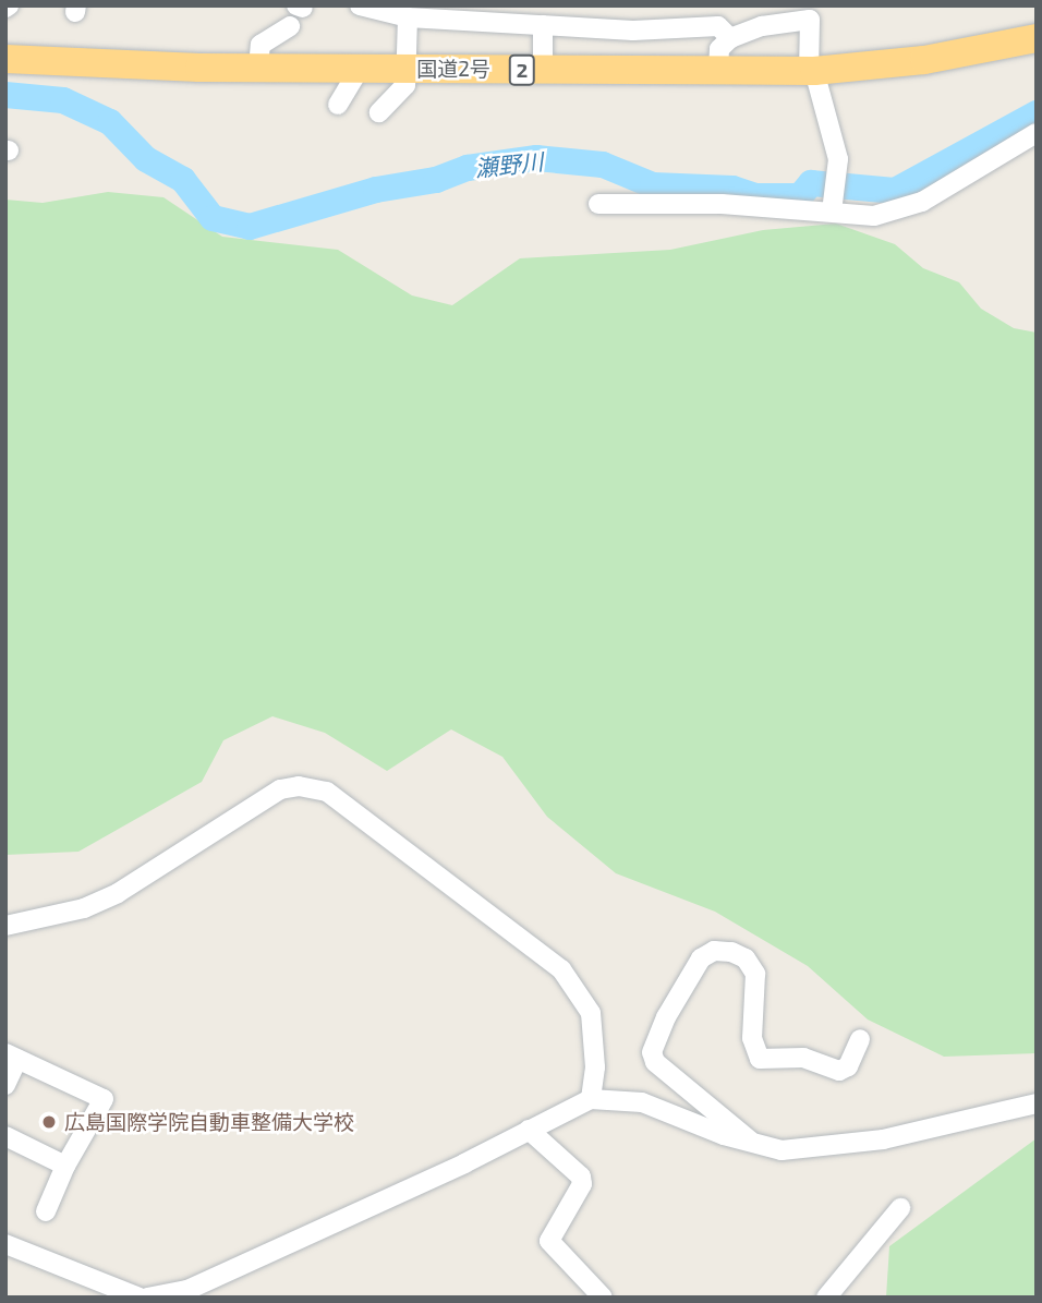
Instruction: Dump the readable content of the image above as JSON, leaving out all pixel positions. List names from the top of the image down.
{
  "streets": {
    "highway": ["国道2号", "2"]
  },
  "water": ["瀬野川"],
  "places": ["広島国際学院自動車整備大学校"]
}
